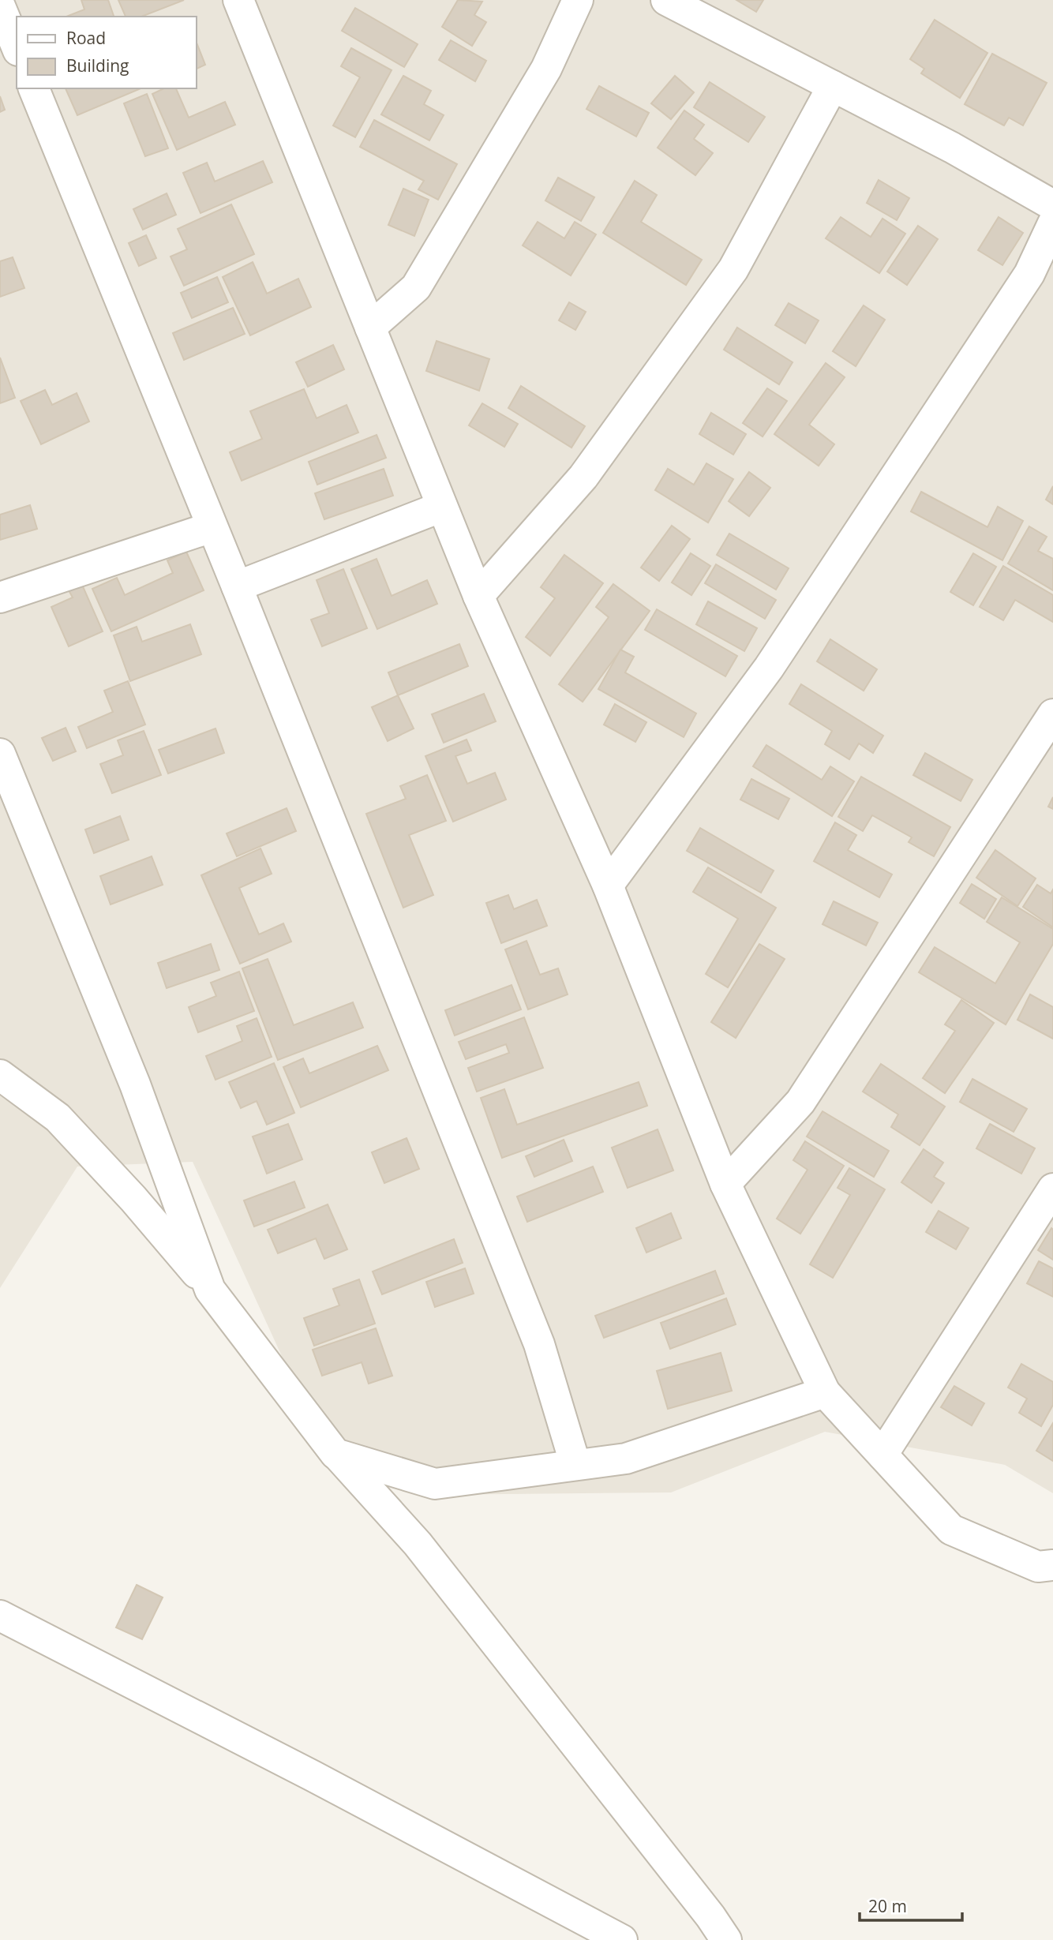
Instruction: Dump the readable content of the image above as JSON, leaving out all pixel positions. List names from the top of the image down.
{
  "legend": ["Road", "Building"],
  "scale_bar": "20 m"
}
